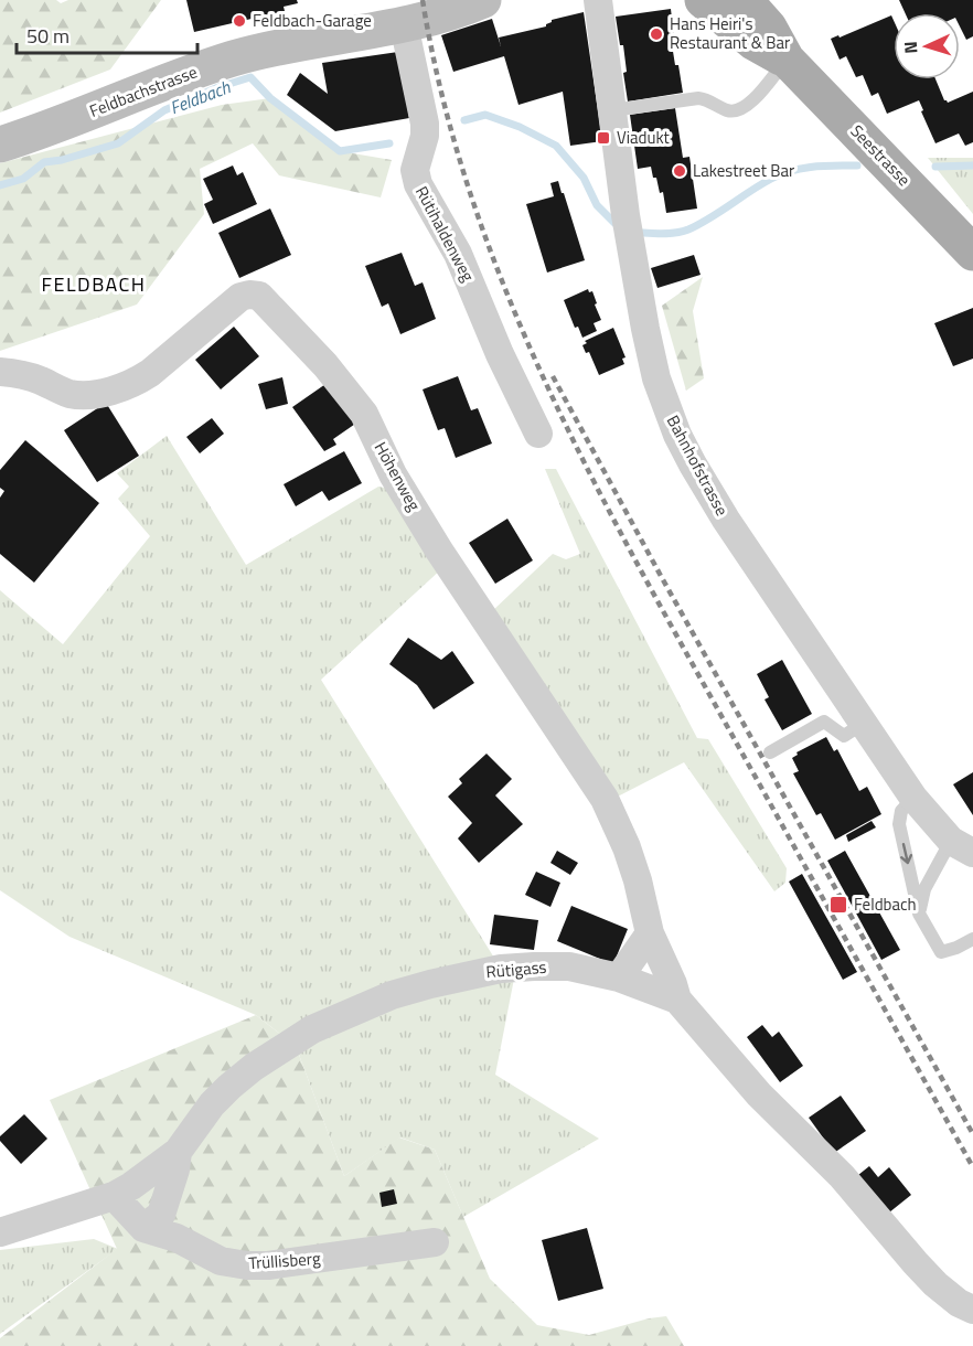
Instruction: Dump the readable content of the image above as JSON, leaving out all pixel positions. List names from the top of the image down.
{
  "streets": {
    "main road": ["Feldbachstrasse", "Seestrasse"],
    "street": [
      "Rütihaldenweg",
      "Bahnhofstrasse",
      "Höhenweg",
      "Rütigass",
      "Trüllisberg"
    ]
  },
  "crossings": [
    ["Feldbachstrasse", "Rütihaldenweg"],
    ["Höhenweg", "Rütigass"]
  ],
  "districts": ["FELDBACH"],
  "water": ["Feldbach"],
  "places": {
    "other": ["Feldbach-Garage", "Hans Heiri's Restaurant & Bar", "Lakestreet Bar"],
    "transit": ["Viadukt", "Feldbach"]
  },
  "scale_bar": "50 m",
  "north": "left"
}
